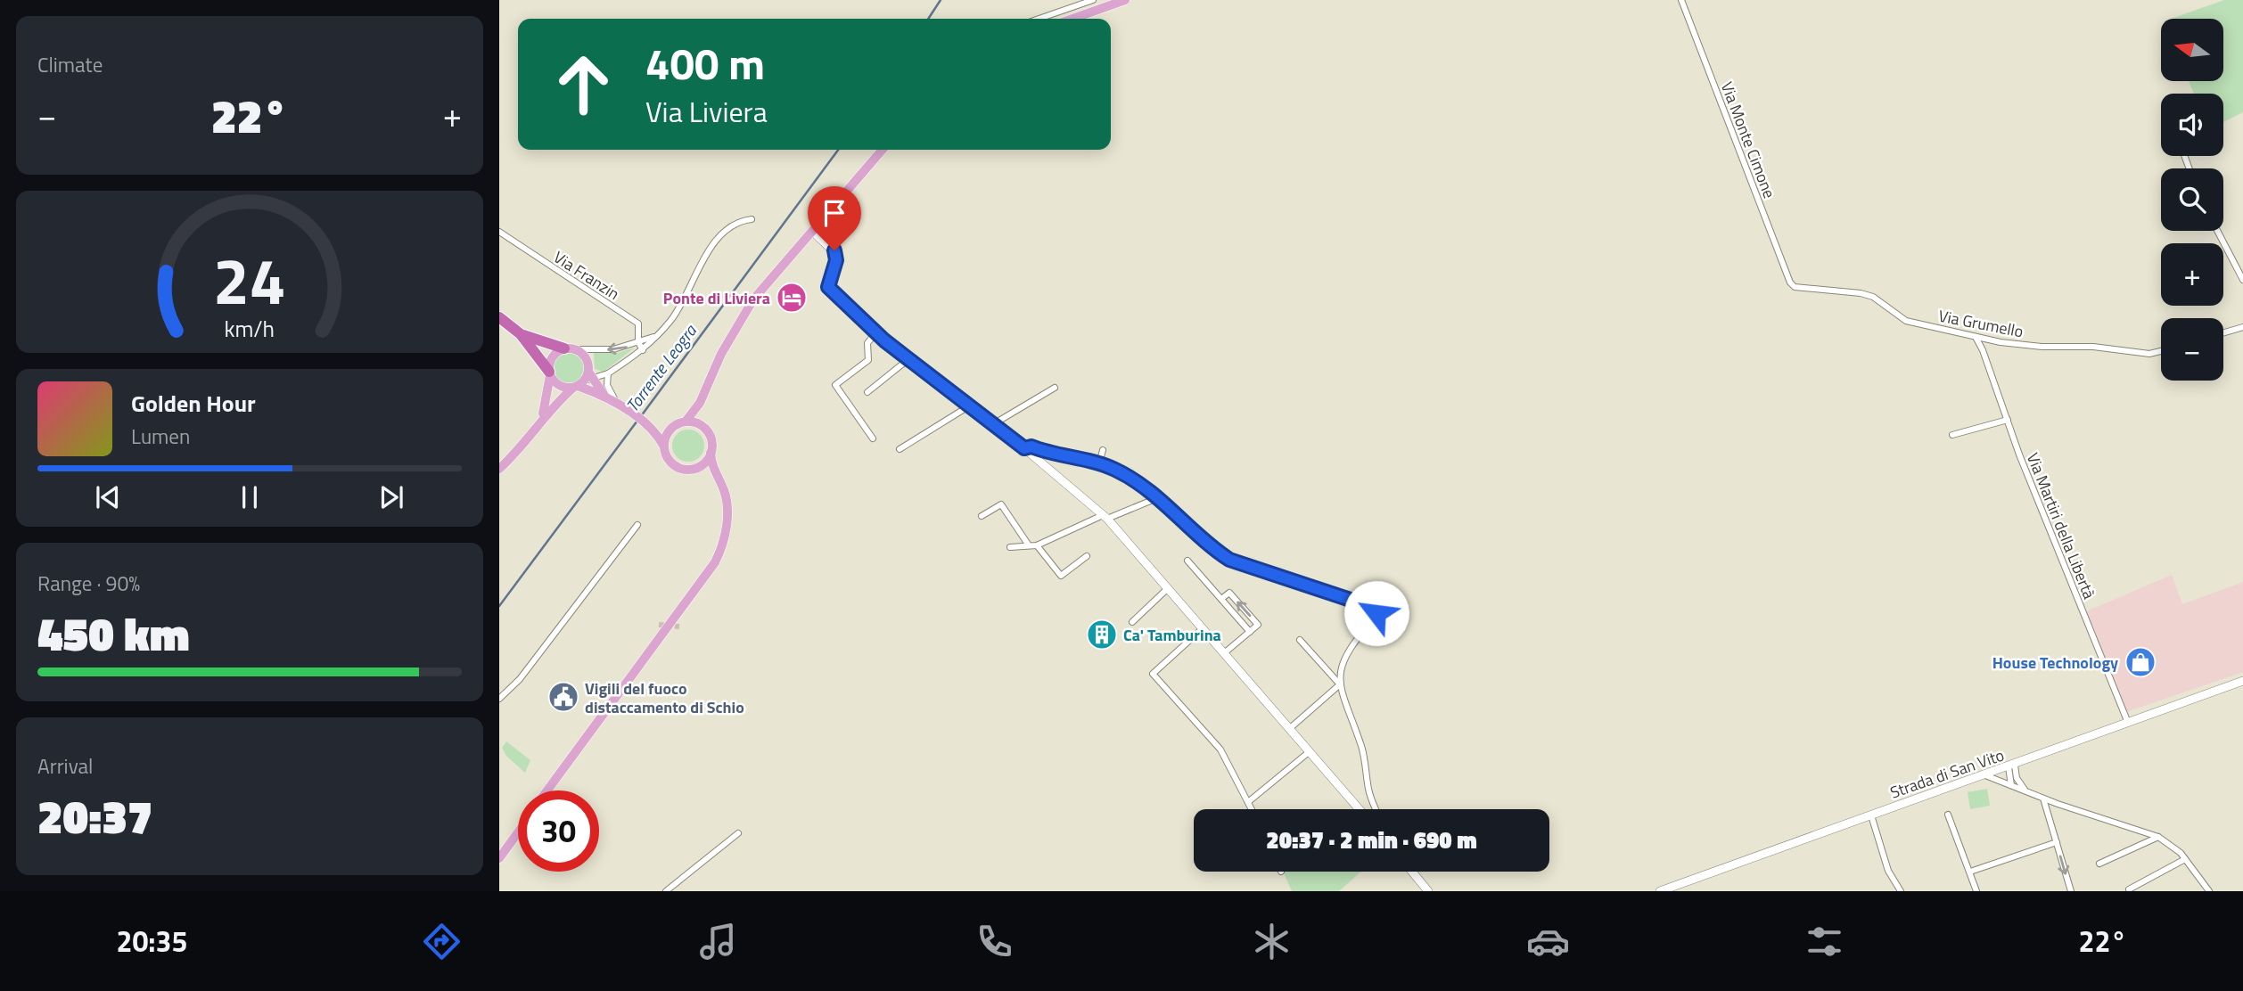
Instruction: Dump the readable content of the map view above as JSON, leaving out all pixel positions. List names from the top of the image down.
{
  "streets": {
    "street": [
      "Via Monte Cimone",
      "Via Franzin",
      "Via Grumello",
      "Via Martiri della Libertà",
      "Strada di San Vito"
    ]
  },
  "crossings": [
    ["Via Monte Cimone", "Via Grumello"],
    ["Via Grumello", "Via Martiri della Libertà"],
    ["Via Martiri della Libertà", "Strada di San Vito"]
  ],
  "water": ["Torrente Leogra"],
  "places": {
    "hotel": ["Ponte di Liviera"],
    "building": ["Ca' Tamburina"],
    "shop": ["House Technology"],
    "public building": ["Vigili del fuoco distaccamento di Schio"]
  },
  "north": "left",
  "page": {
    "tile": [
      "Climate",
      ["Range · 90%", "450 km"],
      ["Arrival", "20:37"]
    ],
    "map_buttons": ["+", "−"],
    "turn": ["400 m", "Via Liviera"],
    "heat": ["−", "22°", "+"],
    "song": ["Golden Hour", "Lumen"],
    "limit": "30",
    "trip": "20:37 · 2 min · 690 m",
    "tabs": ["20:35", "22°"],
    "gauge": ["24", "km/h"]
  }
}
